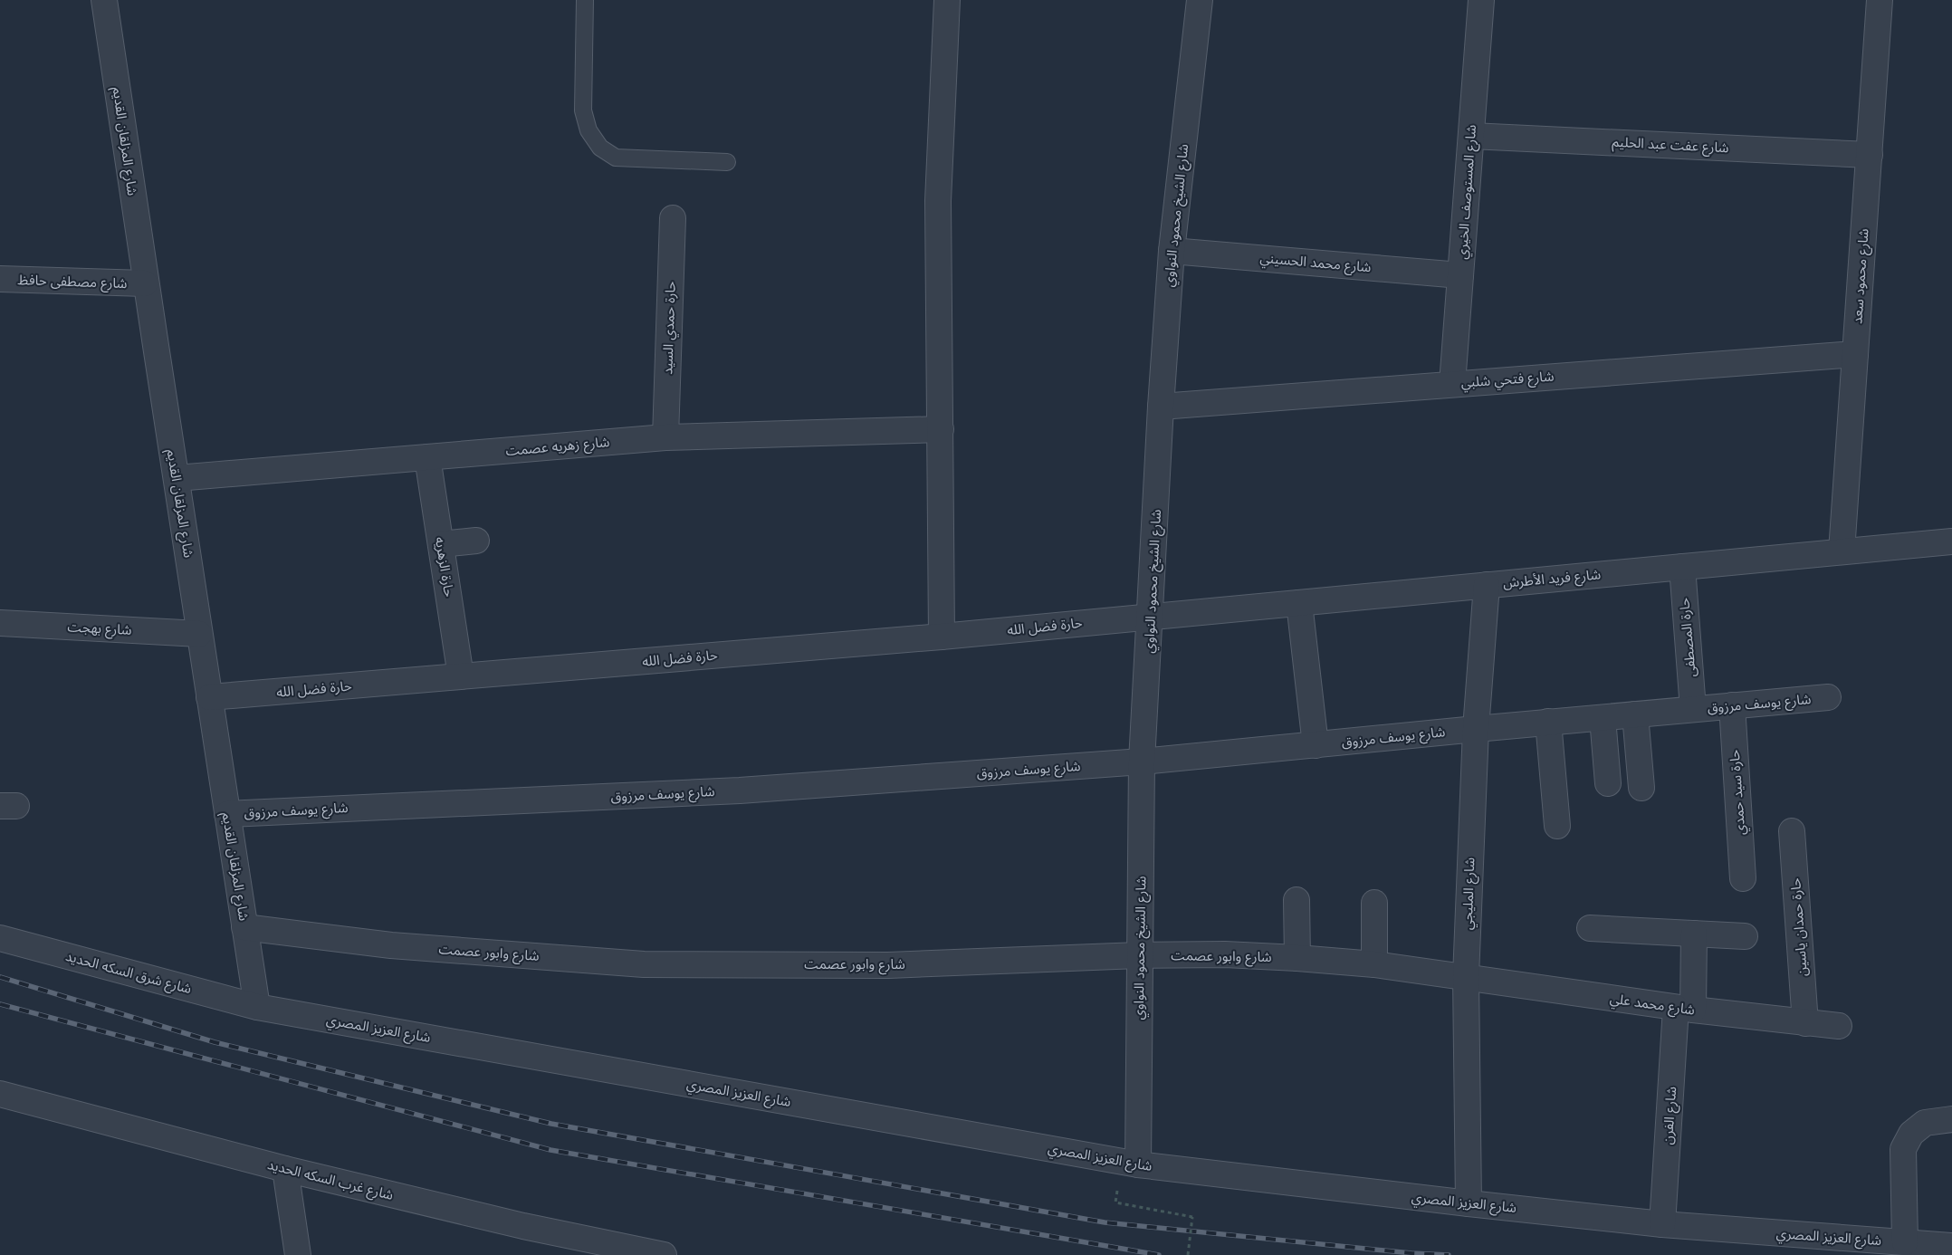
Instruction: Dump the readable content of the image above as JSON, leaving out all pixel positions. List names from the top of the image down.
{
  "streets": {
    "street": [
      "شارع المزلقان القديم",
      "شارع عفت عبد الحليم",
      "شارع المستوصف الخيري",
      "شارع الشيخ محمود النواوي",
      "شارع محمد الحسيني",
      "شارع محمود سعد",
      "شارع مصطفى حافظ",
      "حارة حمدي السيد",
      "شارع فتحي شلبي",
      "شارع زهريه عصمت",
      "حارة الزهريه",
      "شارع فريد الأطرش",
      "حارة فضل الله",
      "شارع بهجت",
      "حارة المصطفى",
      "شارع يوسف مرزوق",
      "حارة سيد حمدي",
      "شارع المليجي",
      "حارة حمدان ياسين",
      "شارع وابور عصمت",
      "شارع شرق السكه الحديد",
      "شارع محمد علي",
      "شارع العزيز المصري",
      "شارع الفرن",
      "شارع غرب السكه الحديد"
    ]
  },
  "crossings": [
    ["شارع المزلقان القديم", "شارع مصطفى حافظ"],
    ["شارع المزلقان القديم", "شارع زهريه عصمت"],
    ["شارع المزلقان القديم", "حارة فضل الله"],
    ["شارع المزلقان القديم", "شارع بهجت"],
    ["شارع المزلقان القديم", "شارع يوسف مرزوق"],
    ["شارع المزلقان القديم", "شارع وابور عصمت"],
    ["شارع المزلقان القديم", "شارع شرق السكه الحديد"],
    ["شارع المزلقان القديم", "شارع العزيز المصري"],
    ["شارع عفت عبد الحليم", "شارع المستوصف الخيري"],
    ["شارع عفت عبد الحليم", "شارع محمود سعد"],
    ["شارع المستوصف الخيري", "شارع محمد الحسيني"],
    ["شارع المستوصف الخيري", "شارع فتحي شلبي"],
    ["شارع الشيخ محمود النواوي", "شارع محمد الحسيني"],
    ["شارع الشيخ محمود النواوي", "شارع فتحي شلبي"],
    ["شارع الشيخ محمود النواوي", "شارع فريد الأطرش"],
    ["شارع الشيخ محمود النواوي", "حارة فضل الله"],
    ["شارع الشيخ محمود النواوي", "شارع يوسف مرزوق"],
    ["شارع الشيخ محمود النواوي", "شارع وابور عصمت"],
    ["شارع الشيخ محمود النواوي", "شارع العزيز المصري"],
    ["شارع محمود سعد", "شارع فتحي شلبي"],
    ["شارع محمود سعد", "شارع فريد الأطرش"],
    ["حارة حمدي السيد", "شارع زهريه عصمت"],
    ["شارع زهريه عصمت", "حارة الزهريه"],
    ["حارة الزهريه", "حارة فضل الله"],
    ["شارع فريد الأطرش", "حارة فضل الله"],
    ["شارع فريد الأطرش", "حارة المصطفى"],
    ["شارع فريد الأطرش", "شارع المليجي"],
    ["حارة المصطفى", "شارع يوسف مرزوق"],
    ["شارع يوسف مرزوق", "حارة سيد حمدي"],
    ["شارع يوسف مرزوق", "شارع المليجي"],
    ["شارع المليجي", "شارع وابور عصمت"],
    ["شارع المليجي", "شارع محمد علي"],
    ["شارع المليجي", "شارع العزيز المصري"],
    ["حارة حمدان ياسين", "شارع محمد علي"],
    ["شارع وابور عصمت", "شارع محمد علي"],
    ["شارع شرق السكه الحديد", "شارع العزيز المصري"],
    ["شارع محمد علي", "شارع الفرن"],
    ["شارع العزيز المصري", "شارع الفرن"]
  ]
}
